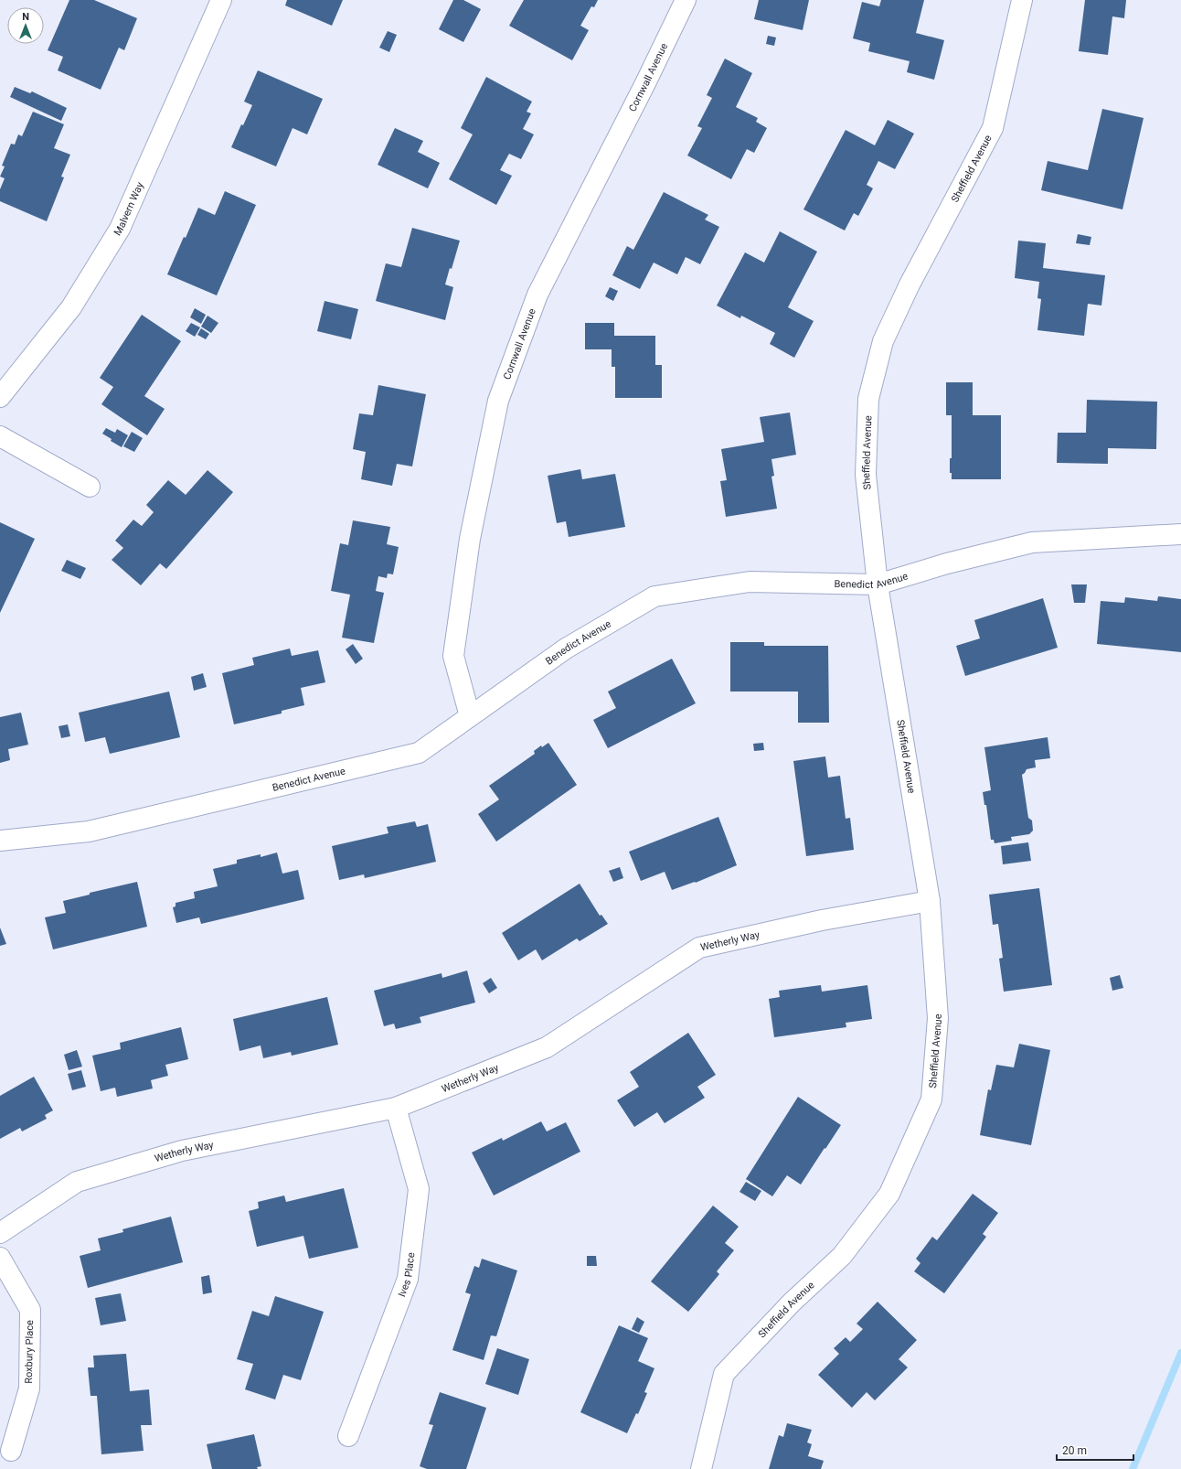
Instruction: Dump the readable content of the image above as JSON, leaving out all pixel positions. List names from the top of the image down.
{
  "streets": {
    "street": [
      "Cornwall Avenue",
      "Sheffield Avenue",
      "Malvern Way",
      "Benedict Avenue",
      "Wetherly Way",
      "Ives Place",
      "Roxbury Place"
    ]
  },
  "crossings": [
    ["Cornwall Avenue", "Benedict Avenue"],
    ["Sheffield Avenue", "Benedict Avenue"],
    ["Sheffield Avenue", "Wetherly Way"],
    ["Wetherly Way", "Ives Place"]
  ],
  "scale_bar": "20 m",
  "north": "top"
}
